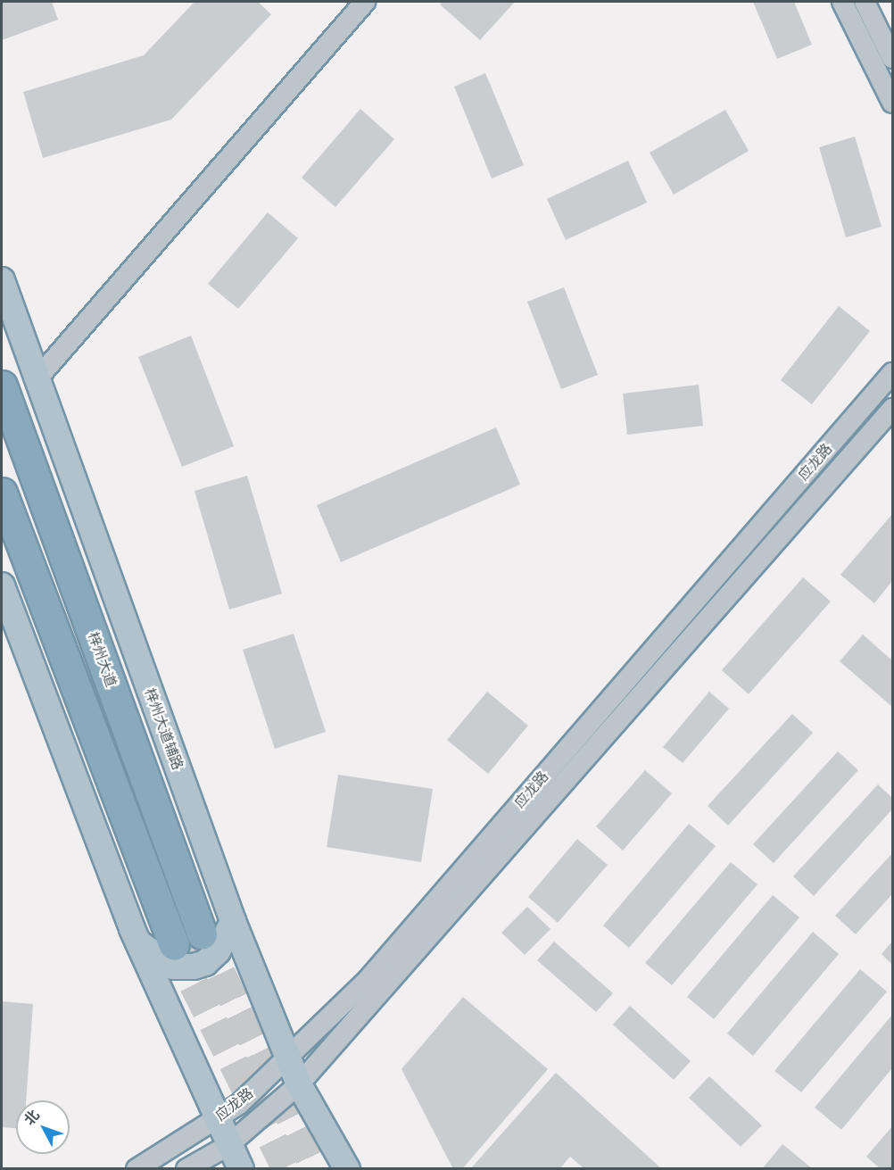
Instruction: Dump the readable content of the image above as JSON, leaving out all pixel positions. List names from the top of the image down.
{
  "streets": {
    "highway": ["梓州大道"],
    "main road": ["梓州大道辅路"],
    "street": ["应龙路"]
  },
  "crossings": [
    ["应龙路", "梓州大道辅路"]
  ],
  "north": "top left"
}
